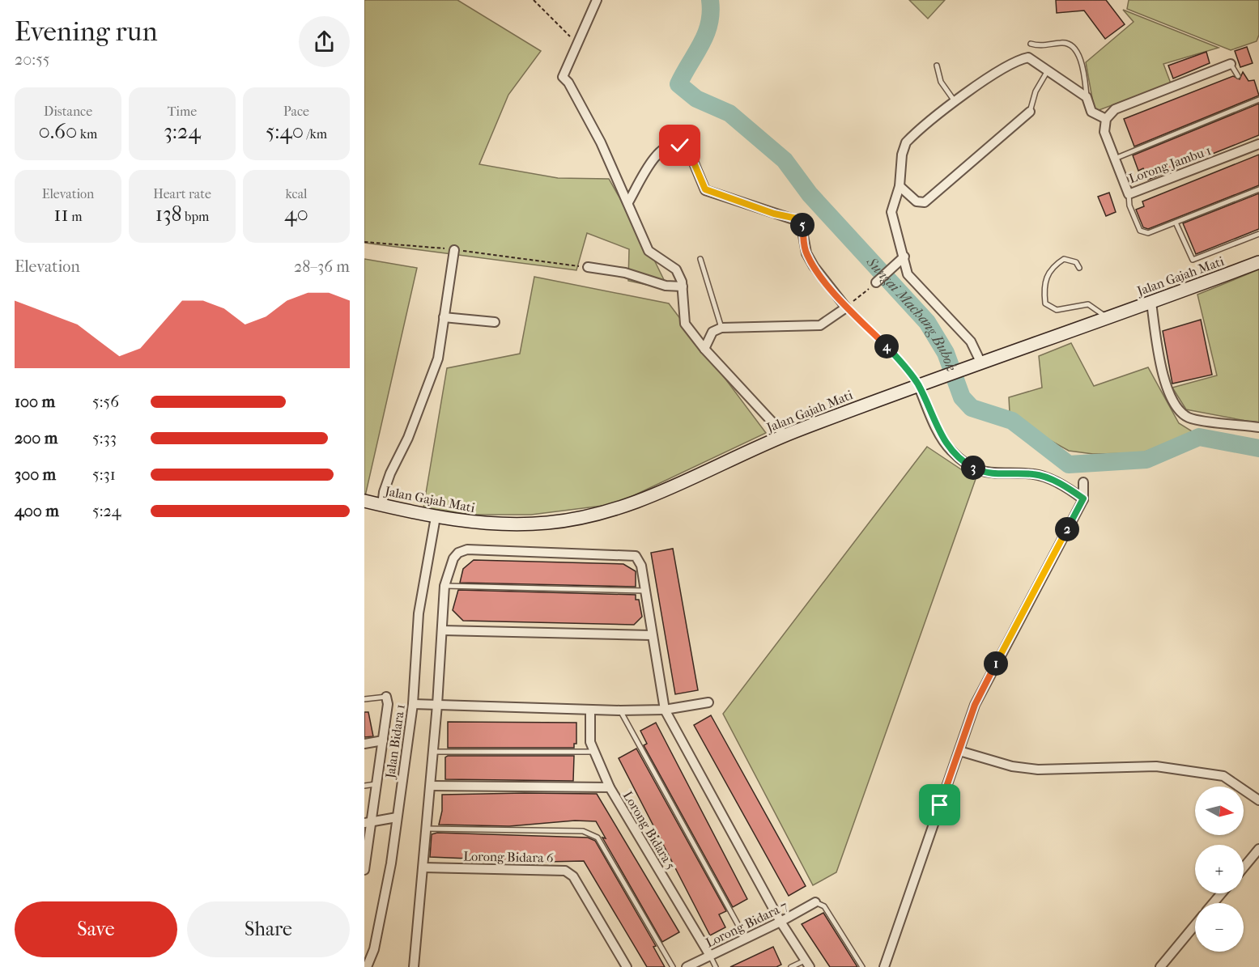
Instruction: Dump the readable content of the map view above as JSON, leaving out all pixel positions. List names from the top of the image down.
{
  "streets": {
    "main road": ["Jalan Gajah Mati"],
    "street": [
      "Lorong Jambu 1",
      "Jalan Bidara 1",
      "Lorong Bidara 5",
      "Lorong Bidara 6",
      "Lorong Bidara 7"
    ]
  },
  "crossings": [
    ["Jalan Gajah Mati", "Jalan Bidara 1"],
    ["Lorong Bidara 5", "Lorong Bidara 7"]
  ],
  "water": ["Sungai Machang Bubok"],
  "north": "right",
  "page": {
    "heading": ["Evening run", "20:55"],
    "stats": [
      ["Distance", "0.60 km"],
      ["Time", "3:24"],
      ["Pace", "5:40 /km"],
      ["Elevation", "11 m"],
      ["Heart rate", "138 bpm"],
      ["kcal", "40"]
    ],
    "pins": [
      "5",
      "4",
      "3",
      "2",
      "1"
    ],
    "chart": ["Elevation", "28–36 m"],
    "list": [
      {
        "name": "100 m",
        "note": "5:56"
      },
      {
        "name": "200 m",
        "note": "5:33"
      },
      {
        "name": "300 m",
        "note": "5:31"
      },
      {
        "name": "400 m",
        "note": "5:24"
      }
    ],
    "map_buttons": ["+", "−"],
    "buttons": ["Save", "Share"]
  }
}
